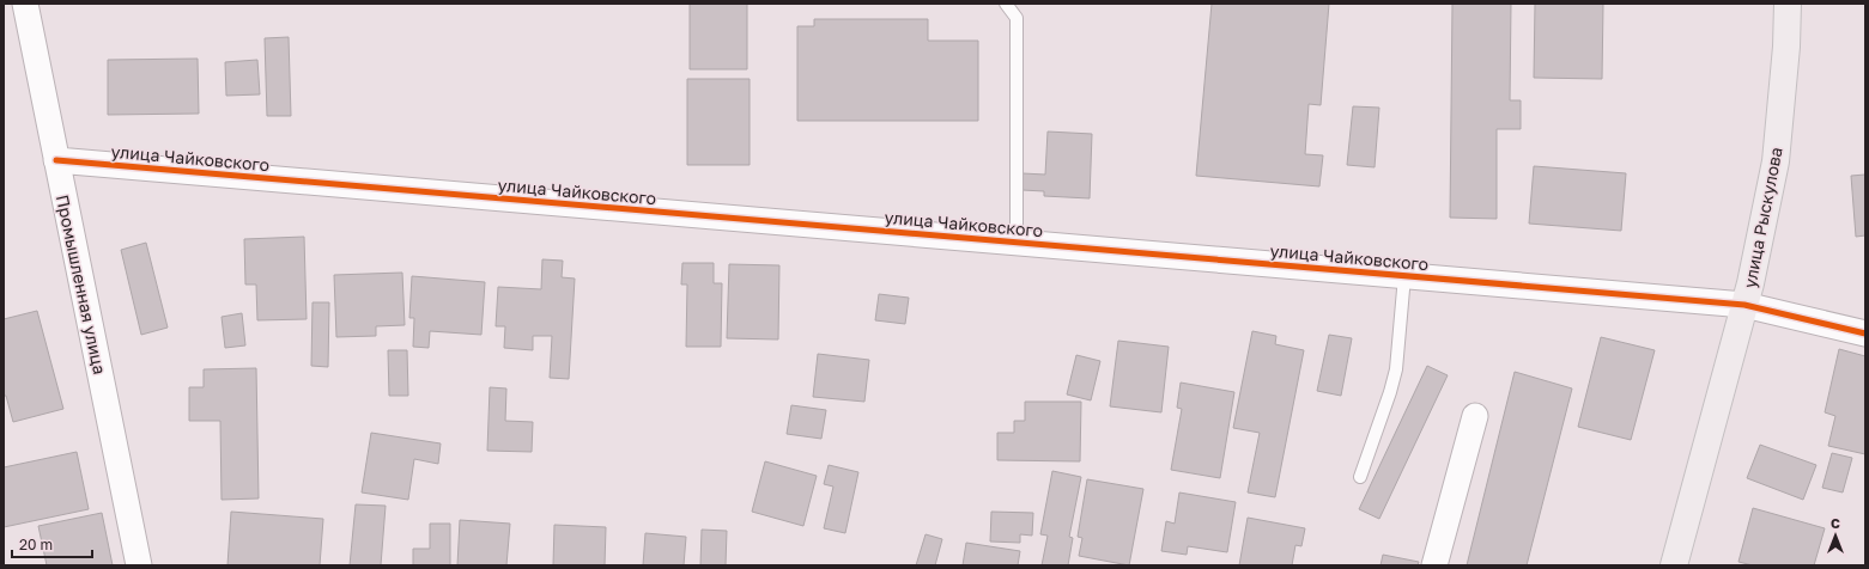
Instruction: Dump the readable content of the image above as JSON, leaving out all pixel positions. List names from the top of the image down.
{
  "streets": {
    "main road": ["улица Рыскулова"],
    "street": ["улица Чайковского", "Промышленная улица"]
  },
  "crossings": [
    ["улица Чайковского", "улица Рыскулова"],
    ["улица Чайковского", "Промышленная улица"]
  ],
  "scale_bar": "20 m",
  "north": "top"
}
